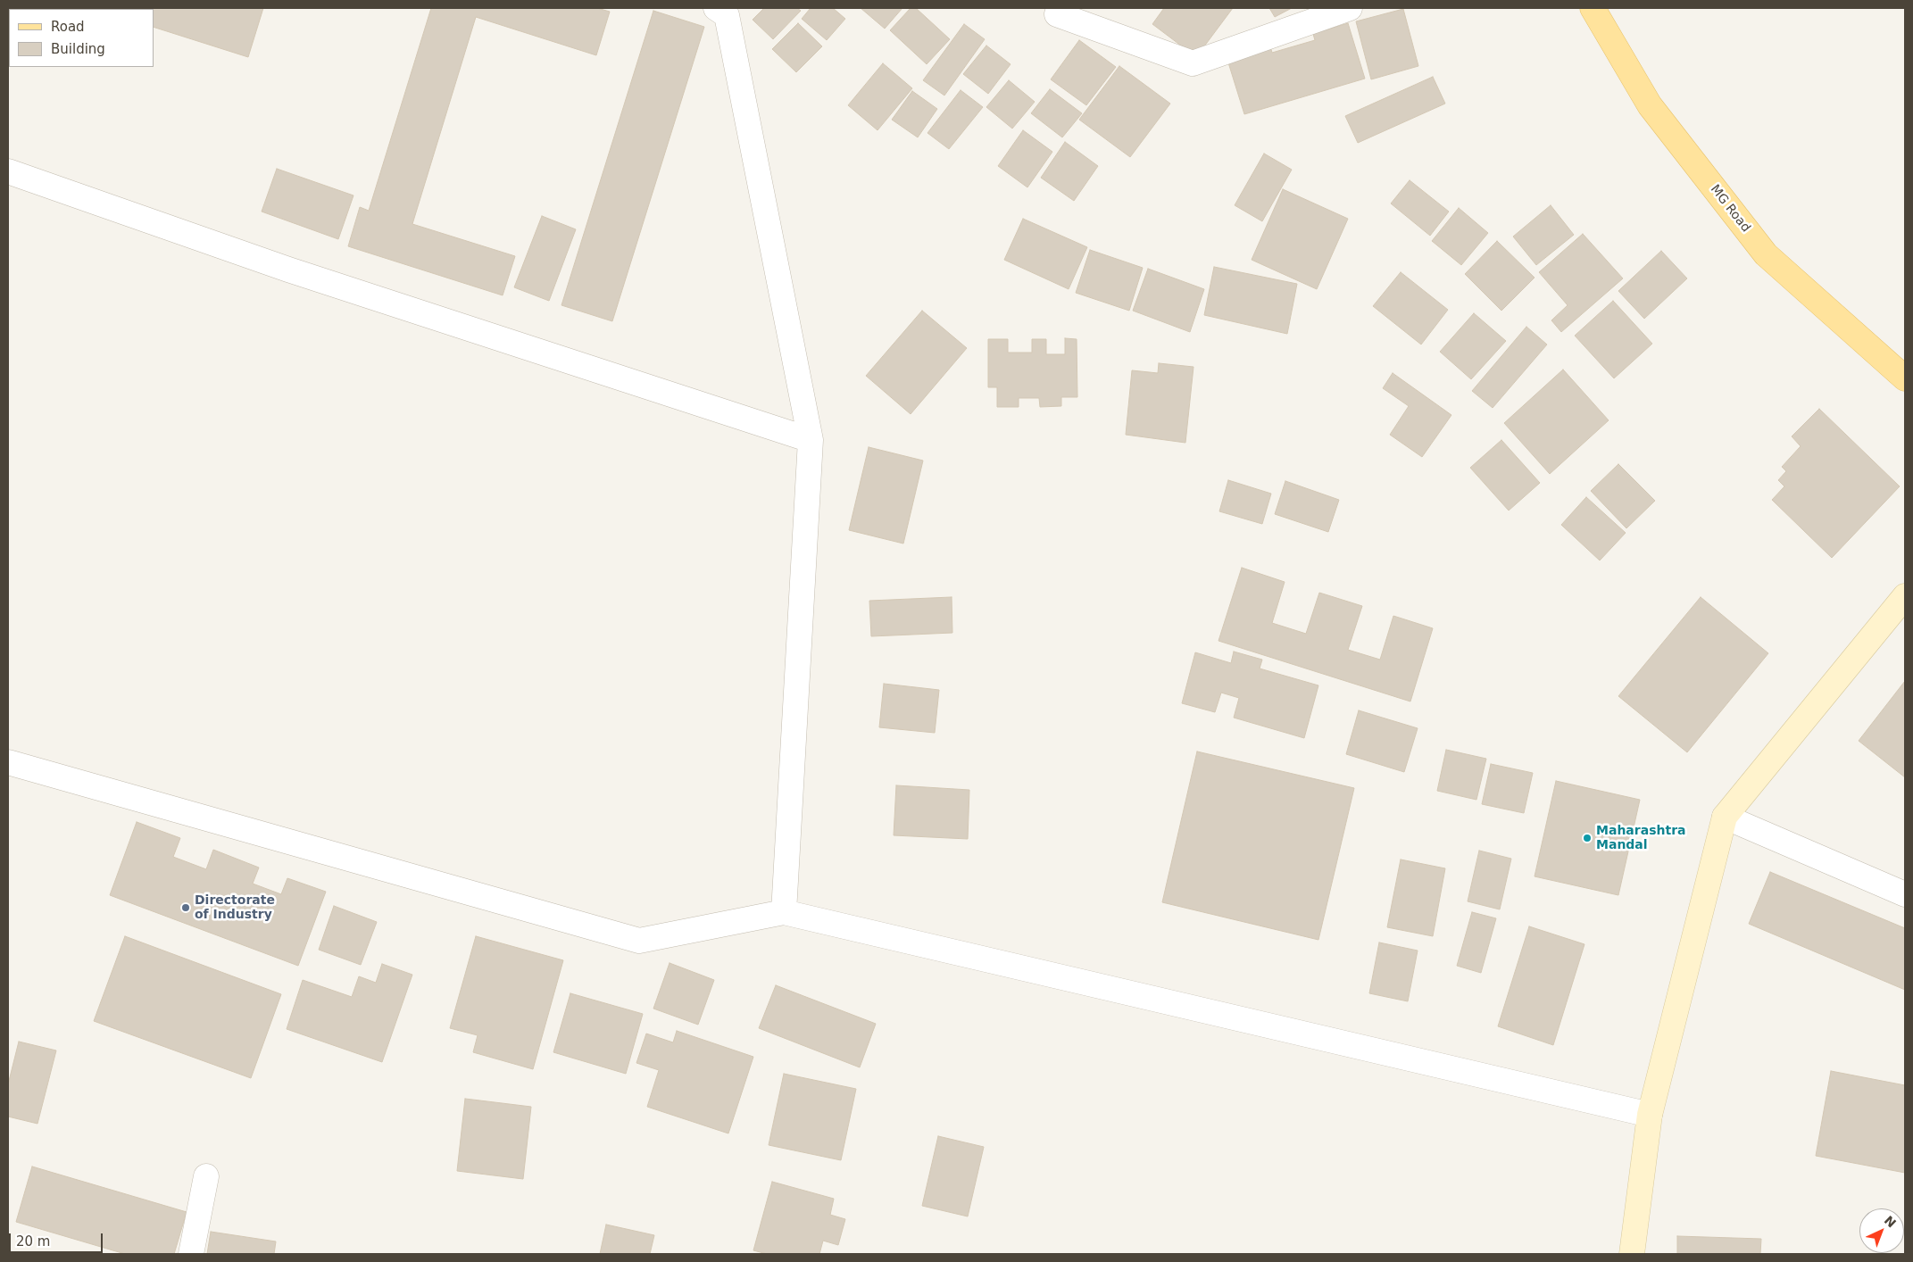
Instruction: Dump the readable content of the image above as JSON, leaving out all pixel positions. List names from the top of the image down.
{
  "streets": {
    "main road": ["MG Road"]
  },
  "places": ["Maharashtra Mandal", "Directorate of Industry"],
  "legend": ["Road", "Building"],
  "scale_bar": "20 m",
  "north": "top right"
}
